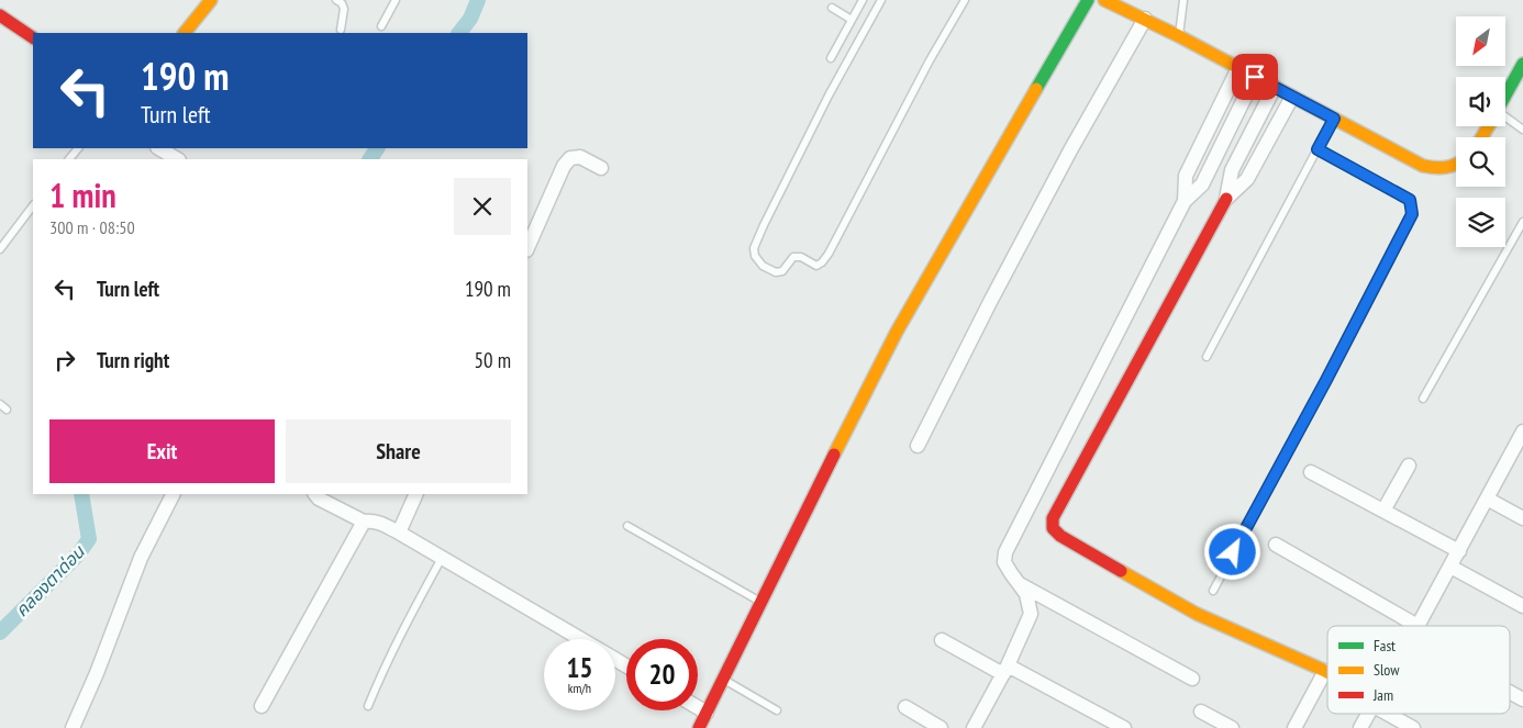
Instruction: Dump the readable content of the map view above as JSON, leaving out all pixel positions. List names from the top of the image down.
{
  "water": ["คลองตาด่อน"],
  "legend": ["Fast", "Slow", "Jam"],
  "north": "bottom left",
  "page": {
    "turn": ["190 m", "Turn left"],
    "heading": ["1 min", "300 m · 08:50"],
    "list": [
      {
        "name": "Turn left",
        "value": "190 m"
      },
      {
        "name": "Turn right",
        "value": "50 m"
      }
    ],
    "buttons": ["Exit", "Share"],
    "speed": "15 km/h",
    "limit": "20"
  }
}
